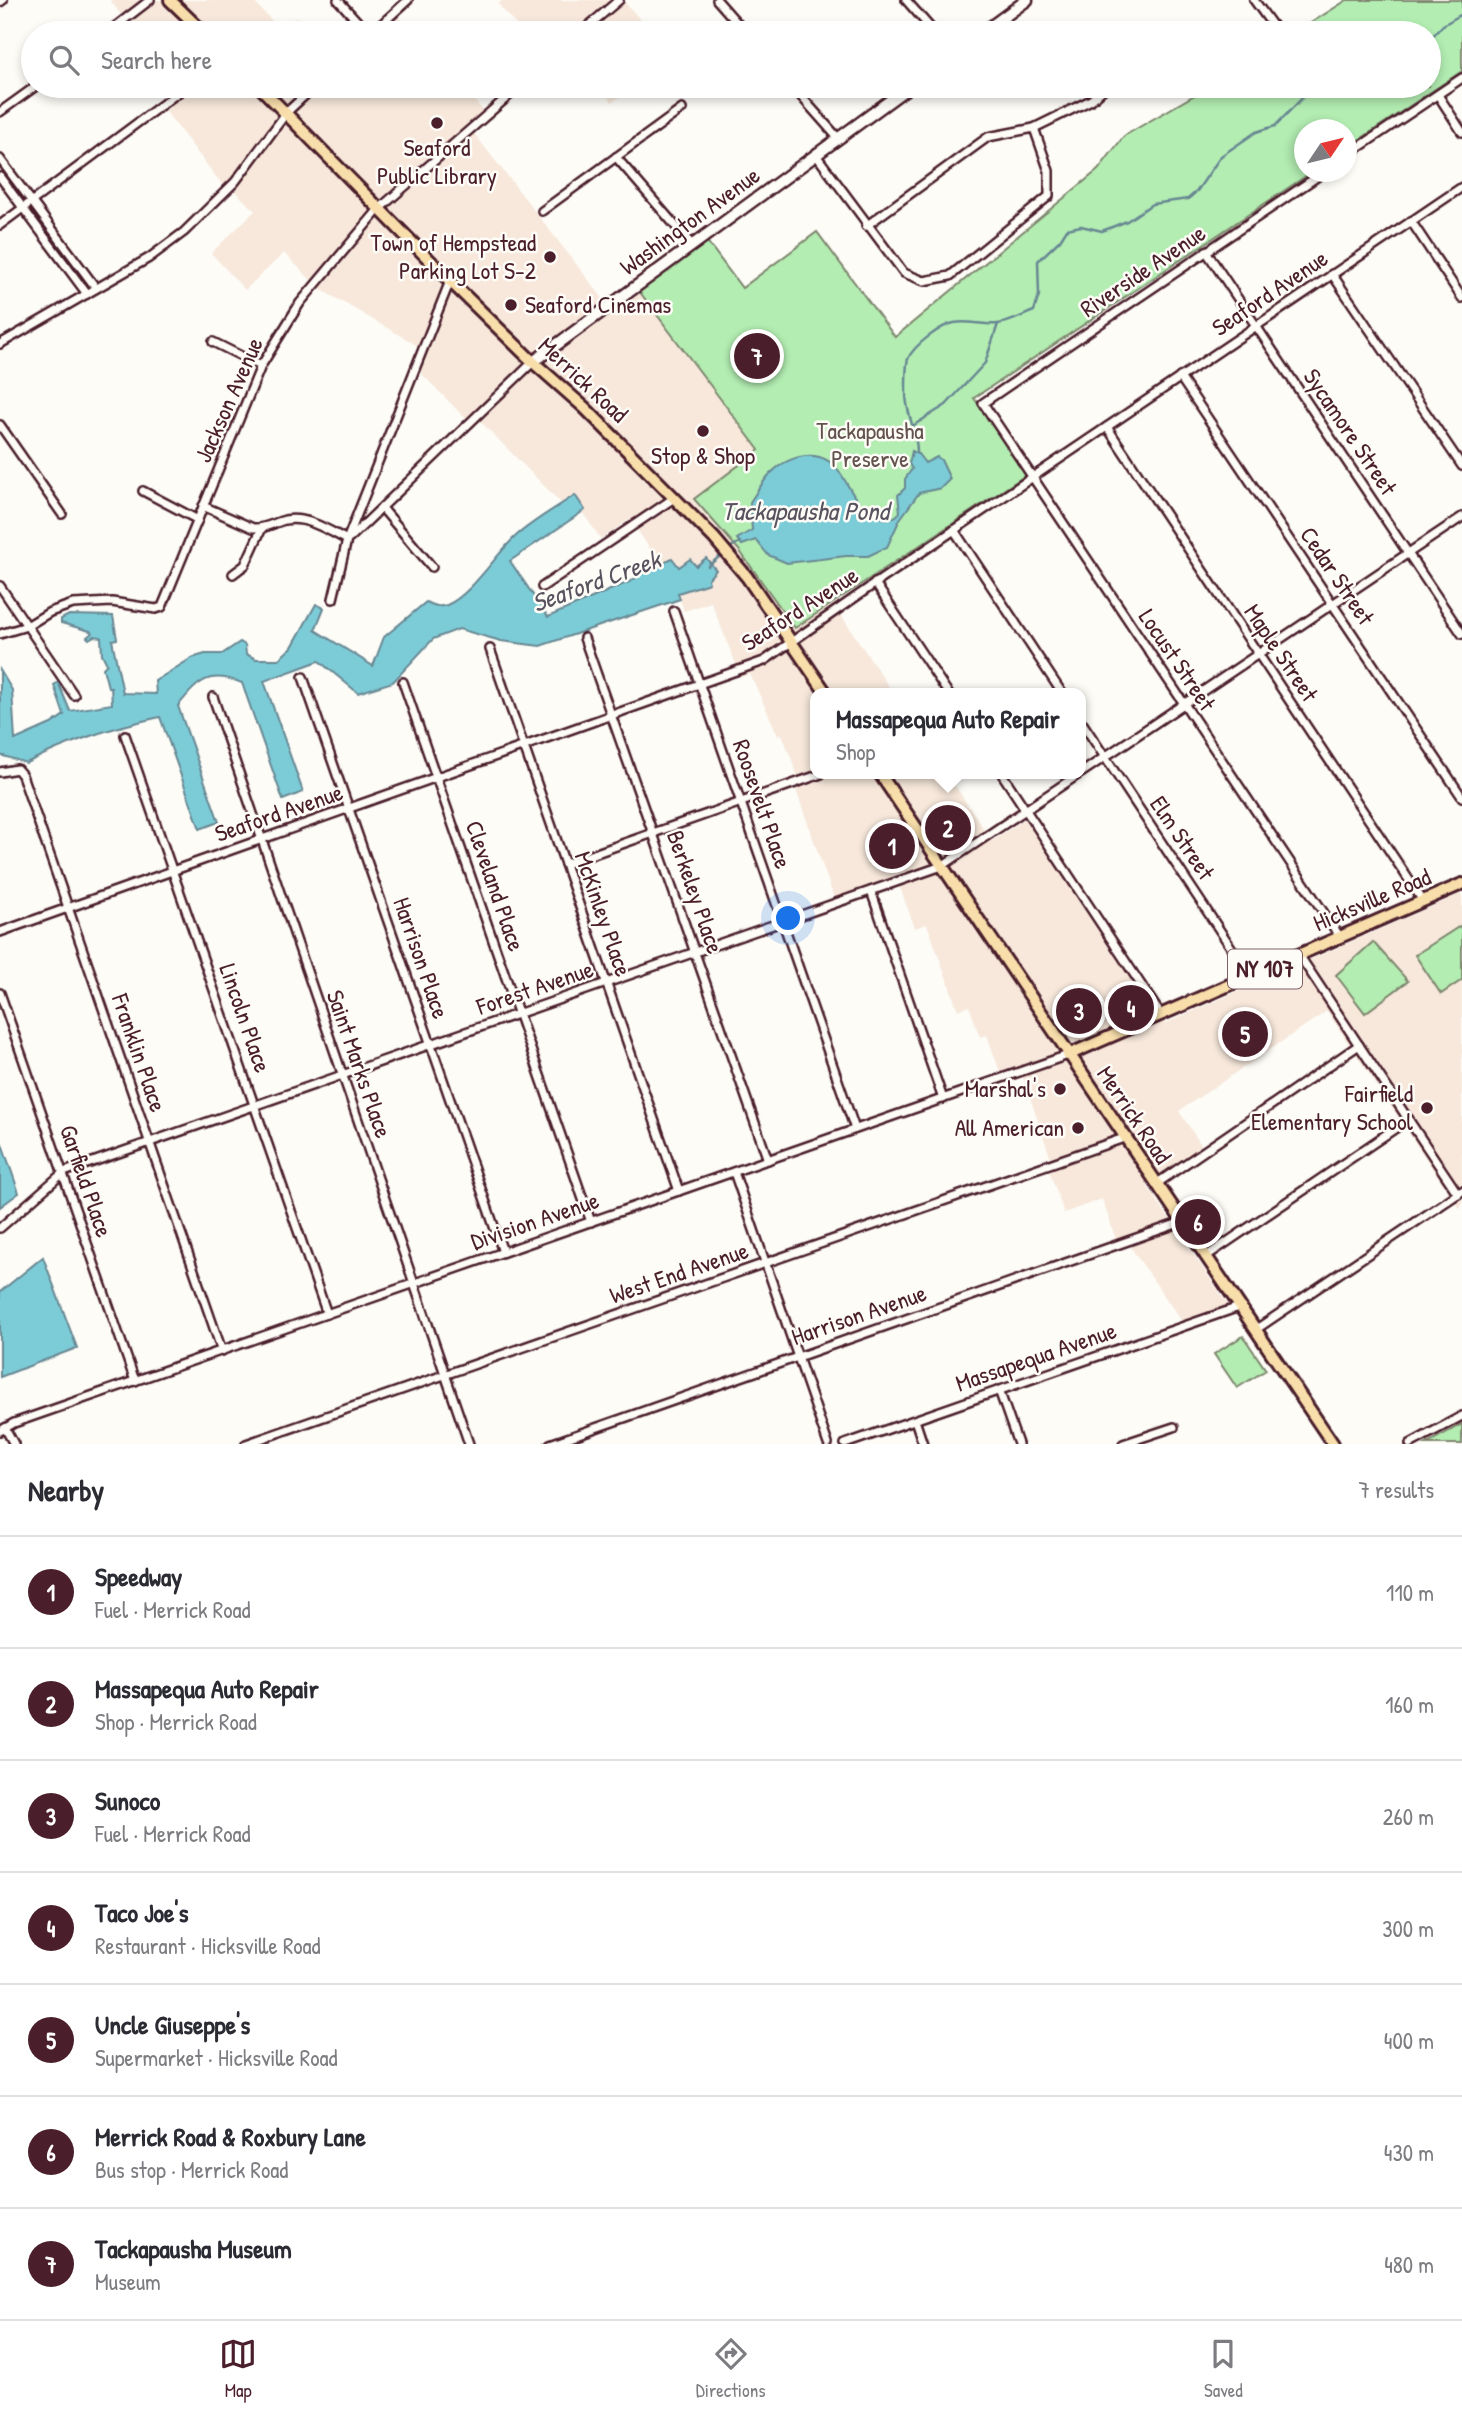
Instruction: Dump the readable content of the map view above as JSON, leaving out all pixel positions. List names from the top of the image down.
{
  "streets": {
    "main road": ["Merrick Road", "Hicksville Road", "NY 107"],
    "street": [
      "Washington Avenue",
      "Riverside Avenue",
      "Seaford Avenue",
      "Jackson Avenue",
      "Sycamore Street",
      "Cedar Street",
      "Maple Street",
      "Locust Street",
      "Roosevelt Place",
      "Elm Street",
      "Cleveland Place",
      "Berkeley Place",
      "McKinley Place",
      "Harrison Place",
      "Forest Avenue",
      "Lincoln Place",
      "Franklin Place",
      "Saint Marks Place",
      "Garfield Place",
      "Division Avenue",
      "West End Avenue",
      "Harrison Avenue",
      "Massapequa Avenue"
    ]
  },
  "crossings": [
    ["Washington Avenue", "Merrick Road"],
    ["Riverside Avenue", "Sycamore Street"],
    ["Riverside Avenue", "Locust Street"],
    ["Seaford Avenue", "Merrick Road"],
    ["Seaford Avenue", "Sycamore Street"],
    ["Seaford Avenue", "Cedar Street"],
    ["Seaford Avenue", "Maple Street"],
    ["Seaford Avenue", "Locust Street"],
    ["Seaford Avenue", "Roosevelt Place"],
    ["Seaford Avenue", "Cleveland Place"],
    ["Seaford Avenue", "Berkeley Place"],
    ["Seaford Avenue", "McKinley Place"],
    ["Seaford Avenue", "Harrison Place"],
    ["Seaford Avenue", "Lincoln Place"],
    ["Seaford Avenue", "Franklin Place"],
    ["Seaford Avenue", "Saint Marks Place"],
    ["Merrick Road", "Jackson Avenue"],
    ["Merrick Road", "Hicksville Road"],
    ["Merrick Road", "Forest Avenue"],
    ["Merrick Road", "Division Avenue"],
    ["Merrick Road", "West End Avenue"],
    ["Merrick Road", "Harrison Avenue"],
    ["Merrick Road", "Massapequa Avenue"],
    ["Sycamore Street", "Forest Avenue"],
    ["Cedar Street", "Forest Avenue"],
    ["Maple Street", "Hicksville Road"],
    ["Maple Street", "Forest Avenue"],
    ["Locust Street", "Hicksville Road"],
    ["Locust Street", "Forest Avenue"],
    ["Roosevelt Place", "Forest Avenue"],
    ["Roosevelt Place", "Division Avenue"],
    ["Elm Street", "Hicksville Road"],
    ["Elm Street", "Forest Avenue"],
    ["Cleveland Place", "Forest Avenue"],
    ["Cleveland Place", "Division Avenue"],
    ["Berkeley Place", "Forest Avenue"],
    ["Berkeley Place", "Division Avenue"],
    ["Hicksville Road", "Division Avenue"],
    ["McKinley Place", "Forest Avenue"],
    ["McKinley Place", "Division Avenue"],
    ["Harrison Place", "Forest Avenue"],
    ["Harrison Place", "Division Avenue"],
    ["Forest Avenue", "Lincoln Place"],
    ["Forest Avenue", "Franklin Place"],
    ["Forest Avenue", "Saint Marks Place"],
    ["Forest Avenue", "Garfield Place"],
    ["Lincoln Place", "Division Avenue"],
    ["Franklin Place", "Division Avenue"],
    ["Saint Marks Place", "Division Avenue"],
    ["Saint Marks Place", "West End Avenue"],
    ["Garfield Place", "Division Avenue"]
  ],
  "water": ["Tackapausha Pond", "Seaford Creek"],
  "parks": ["Tackapausha Preserve"],
  "places": [
    "Seaford Public Library",
    "Town of Hempstead Parking Lot S-2",
    "Seaford Cinemas",
    "Stop & Shop",
    "Marshal's",
    "Fairfield Elementary School",
    "All American"
  ],
  "north": "top right",
  "page": {
    "search": "Search here",
    "pins": [
      "7",
      "2",
      "1",
      "4",
      "3",
      "5",
      "6"
    ],
    "popup": ["Massapequa Auto Repair", "Shop"],
    "heading": ["Nearby", "7 results"],
    "list": [
      {
        "mark": "1",
        "name": "Speedway",
        "note": "Fuel · Merrick Road",
        "value": "110 m"
      },
      {
        "mark": "2",
        "name": "Massapequa Auto Repair",
        "note": "Shop · Merrick Road",
        "value": "160 m"
      },
      {
        "mark": "3",
        "name": "Sunoco",
        "note": "Fuel · Merrick Road",
        "value": "260 m"
      },
      {
        "mark": "4",
        "name": "Taco Joe's",
        "note": "Restaurant · Hicksville Road",
        "value": "300 m"
      },
      {
        "mark": "5",
        "name": "Uncle Giuseppe's",
        "note": "Supermarket · Hicksville Road",
        "value": "400 m"
      },
      {
        "mark": "6",
        "name": "Merrick Road & Roxbury Lane",
        "note": "Bus stop · Merrick Road",
        "value": "430 m"
      },
      {
        "mark": "7",
        "name": "Tackapausha Museum",
        "note": "Museum",
        "value": "480 m"
      }
    ],
    "nav": ["Map", "Directions", "Saved"]
  }
}
